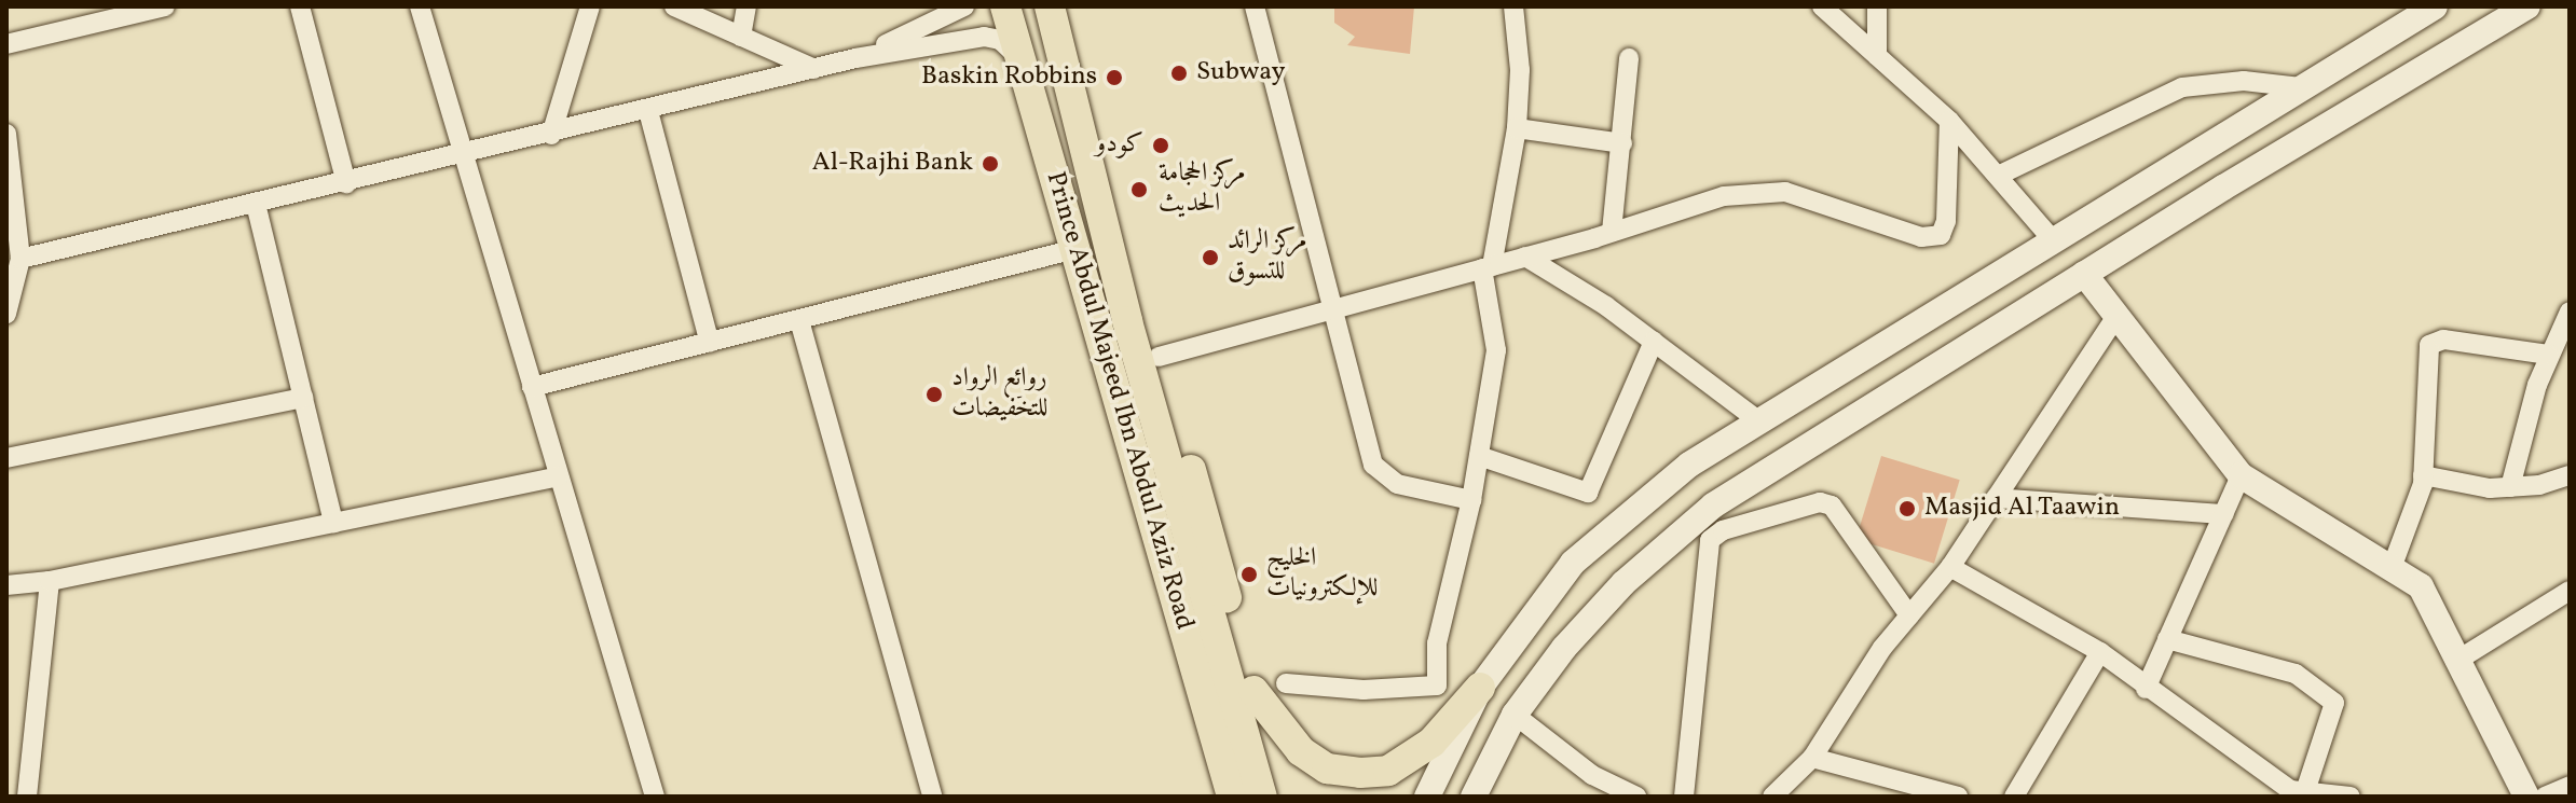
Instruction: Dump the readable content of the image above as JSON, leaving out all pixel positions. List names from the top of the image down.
{
  "streets": {
    "main road": ["Prince Abdul Majeed Ibn Abdul Aziz Road"]
  },
  "places": [
    "Subway",
    "Baskin Robbins",
    "كودو",
    "Al-Rajhi Bank",
    "مركز الحجامة الحديث",
    "مركز الرائد للتسوق",
    "روائع الرواد للتخفيضات",
    "Masjid Al Taawin",
    "الخليج للإلكترونيات"
  ]
}
